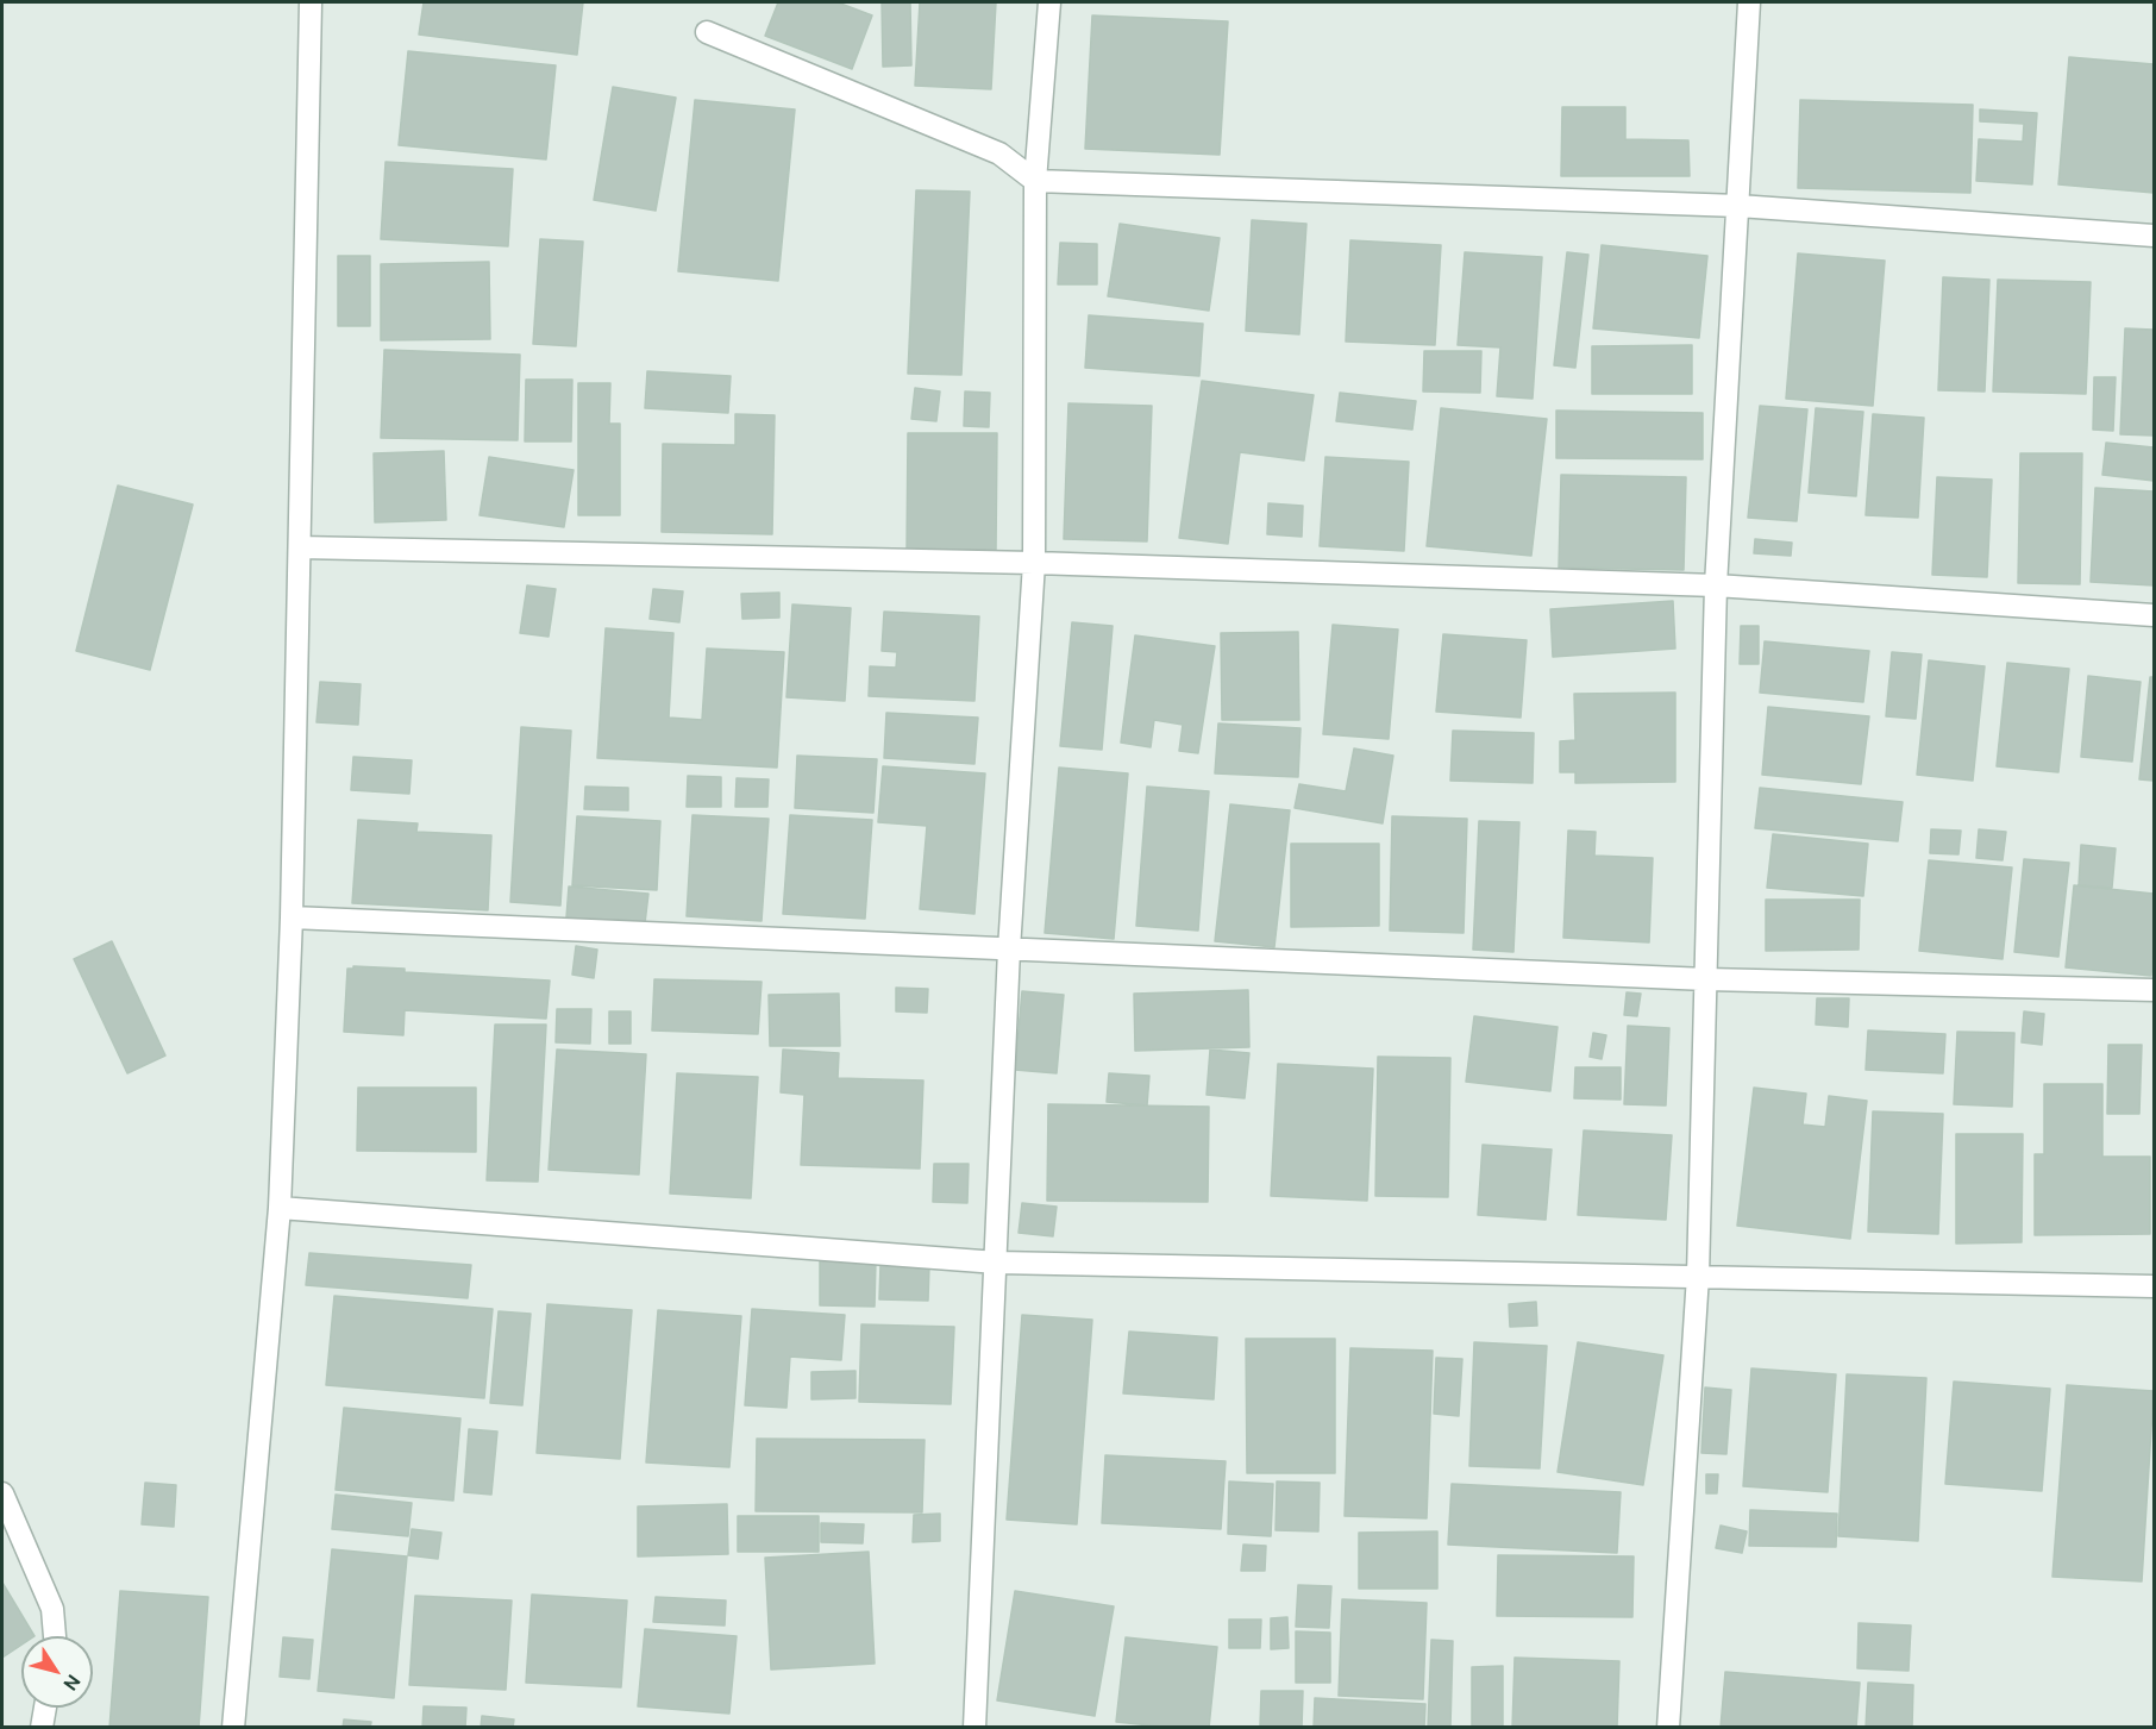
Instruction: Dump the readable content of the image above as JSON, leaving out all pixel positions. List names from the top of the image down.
{
  "north": "bottom right"
}
